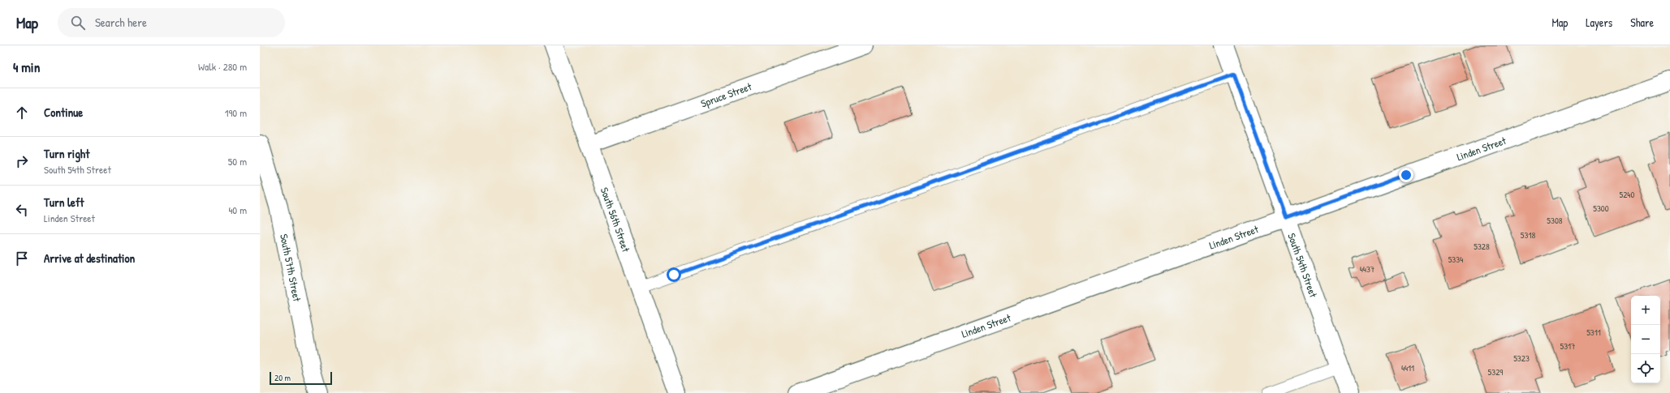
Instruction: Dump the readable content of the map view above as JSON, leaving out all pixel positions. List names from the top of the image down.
{
  "streets": {
    "street": [
      "Spruce Street",
      "Linden Street",
      "South 56th Street",
      "South 54th Street",
      "South 57th Street"
    ]
  },
  "crossings": [
    ["Spruce Street", "South 56th Street"],
    ["Linden Street", "South 54th Street"]
  ],
  "house_numbers": [
    "5240",
    "5300",
    "5308",
    "5318",
    "5328",
    "5334",
    "4437",
    "5311",
    "5317",
    "5323",
    "4411",
    "5329"
  ],
  "scale_bar": "20 m",
  "page": {
    "header": "Map",
    "search": "Search here",
    "nav": ["Map", "Layers", "Share"],
    "heading": ["4 min", "Walk · 280 m"],
    "list": [
      ["Continue", "190 m"],
      ["Turn right", "South 54th Street", "50 m"],
      ["Turn left", "Linden Street", "40 m"],
      "Arrive at destination"
    ],
    "map_buttons": ["+", "−"],
    "scale": "20 m"
  }
}
